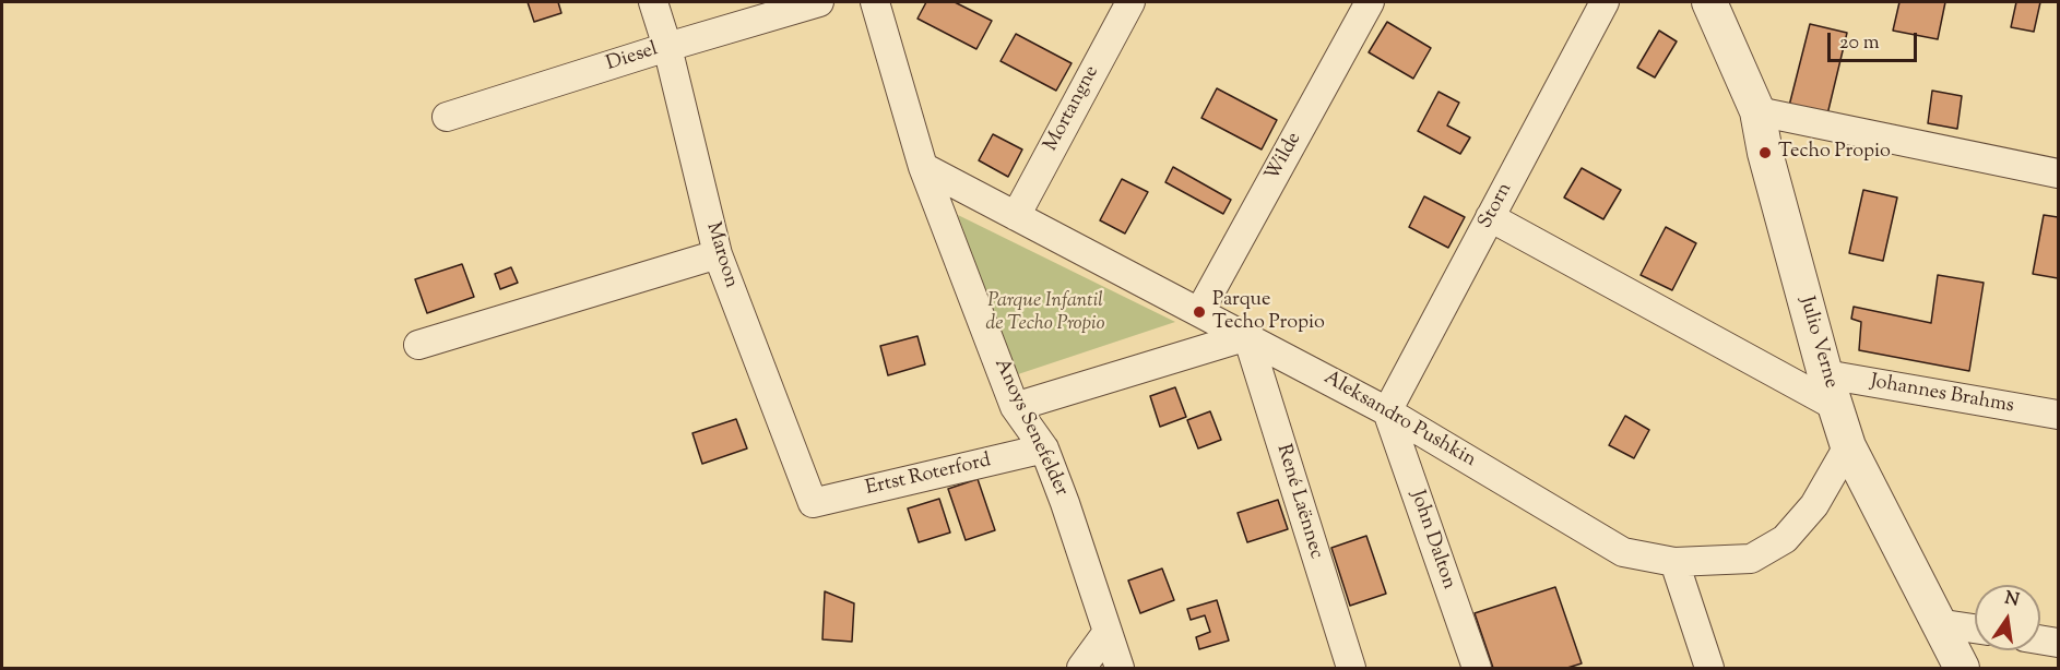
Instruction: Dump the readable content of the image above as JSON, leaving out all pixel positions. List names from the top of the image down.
{
  "streets": {
    "street": [
      "Diesel",
      "Mortangne",
      "Wilde",
      "Storn",
      "Maroon",
      "Julio Verne",
      "Johannes Brahms",
      "Aleksandro Pushkin",
      "Anoys Senefelder",
      "Ertst Roterford",
      "René Laënnec",
      "John Dalton"
    ]
  },
  "crossings": [
    ["Diesel", "Maroon"],
    ["Mortangne", "Aleksandro Pushkin"],
    ["Wilde", "Aleksandro Pushkin"],
    ["Storn", "Aleksandro Pushkin"],
    ["Storn", "John Dalton"],
    ["Maroon", "Ertst Roterford"],
    ["Julio Verne", "Johannes Brahms"],
    ["Julio Verne", "Aleksandro Pushkin"],
    ["Aleksandro Pushkin", "Anoys Senefelder"],
    ["Aleksandro Pushkin", "René Laënnec"],
    ["Aleksandro Pushkin", "John Dalton"],
    ["Anoys Senefelder", "Ertst Roterford"]
  ],
  "parks": ["Parque Infantil de Techo Propio"],
  "places": ["Techo Propio", "Parque Techo Propio"],
  "scale_bar": "20 m",
  "north": "top"
}
